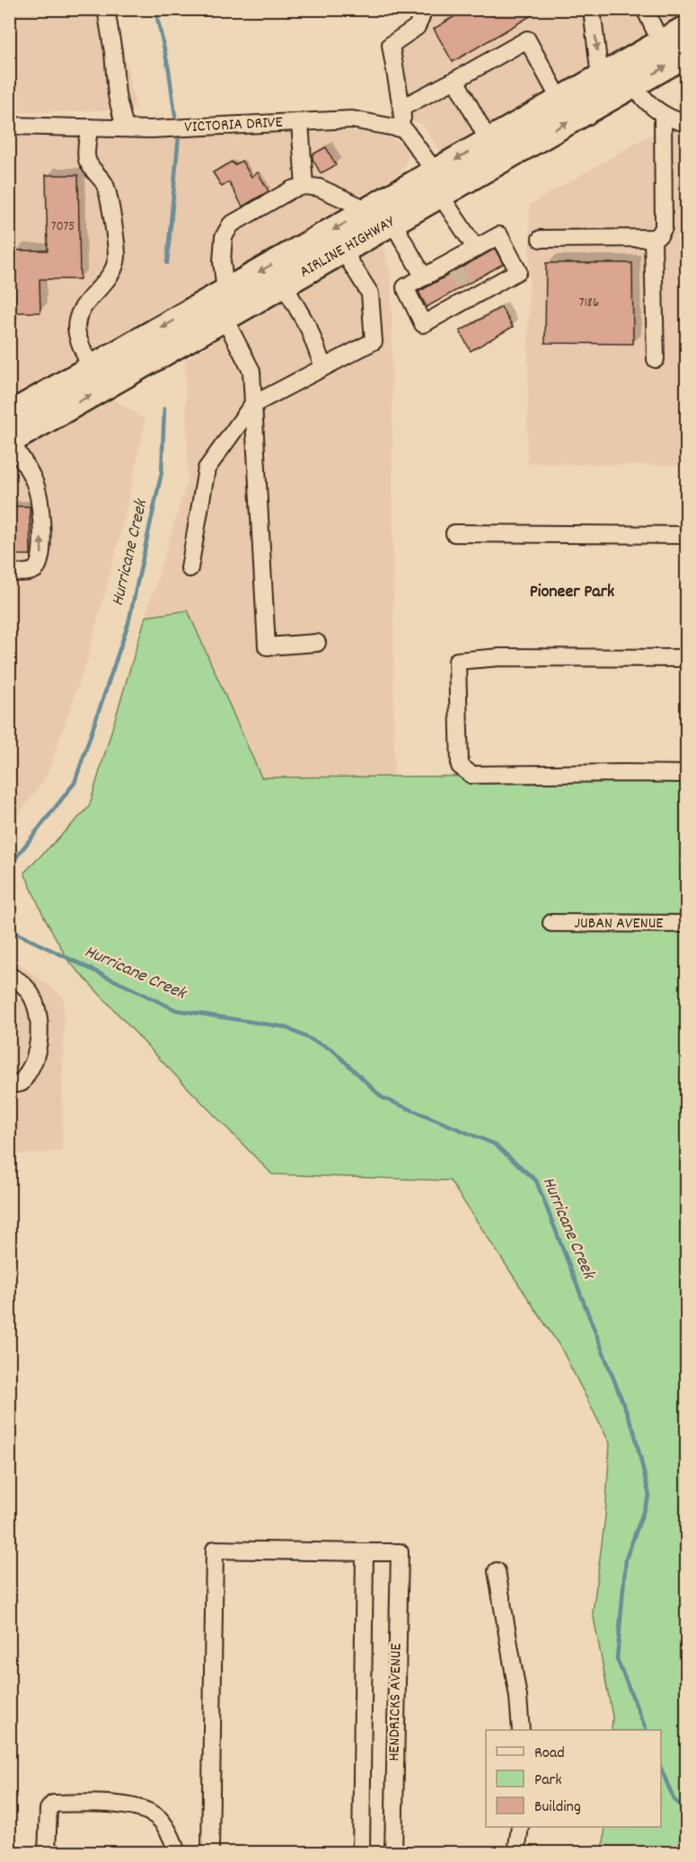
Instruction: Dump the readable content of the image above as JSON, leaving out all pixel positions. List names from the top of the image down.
{
  "streets": {
    "highway": ["AIRLINE HIGHWAY"],
    "street": ["VICTORIA DRIVE", "JUBAN AVENUE", "HENDRICKS AVENUE"]
  },
  "districts": ["Pioneer Park"],
  "water": ["Hurricane Creek"],
  "house_numbers": ["7075", "7186"],
  "legend": ["Road", "Park", "Building"]
}
